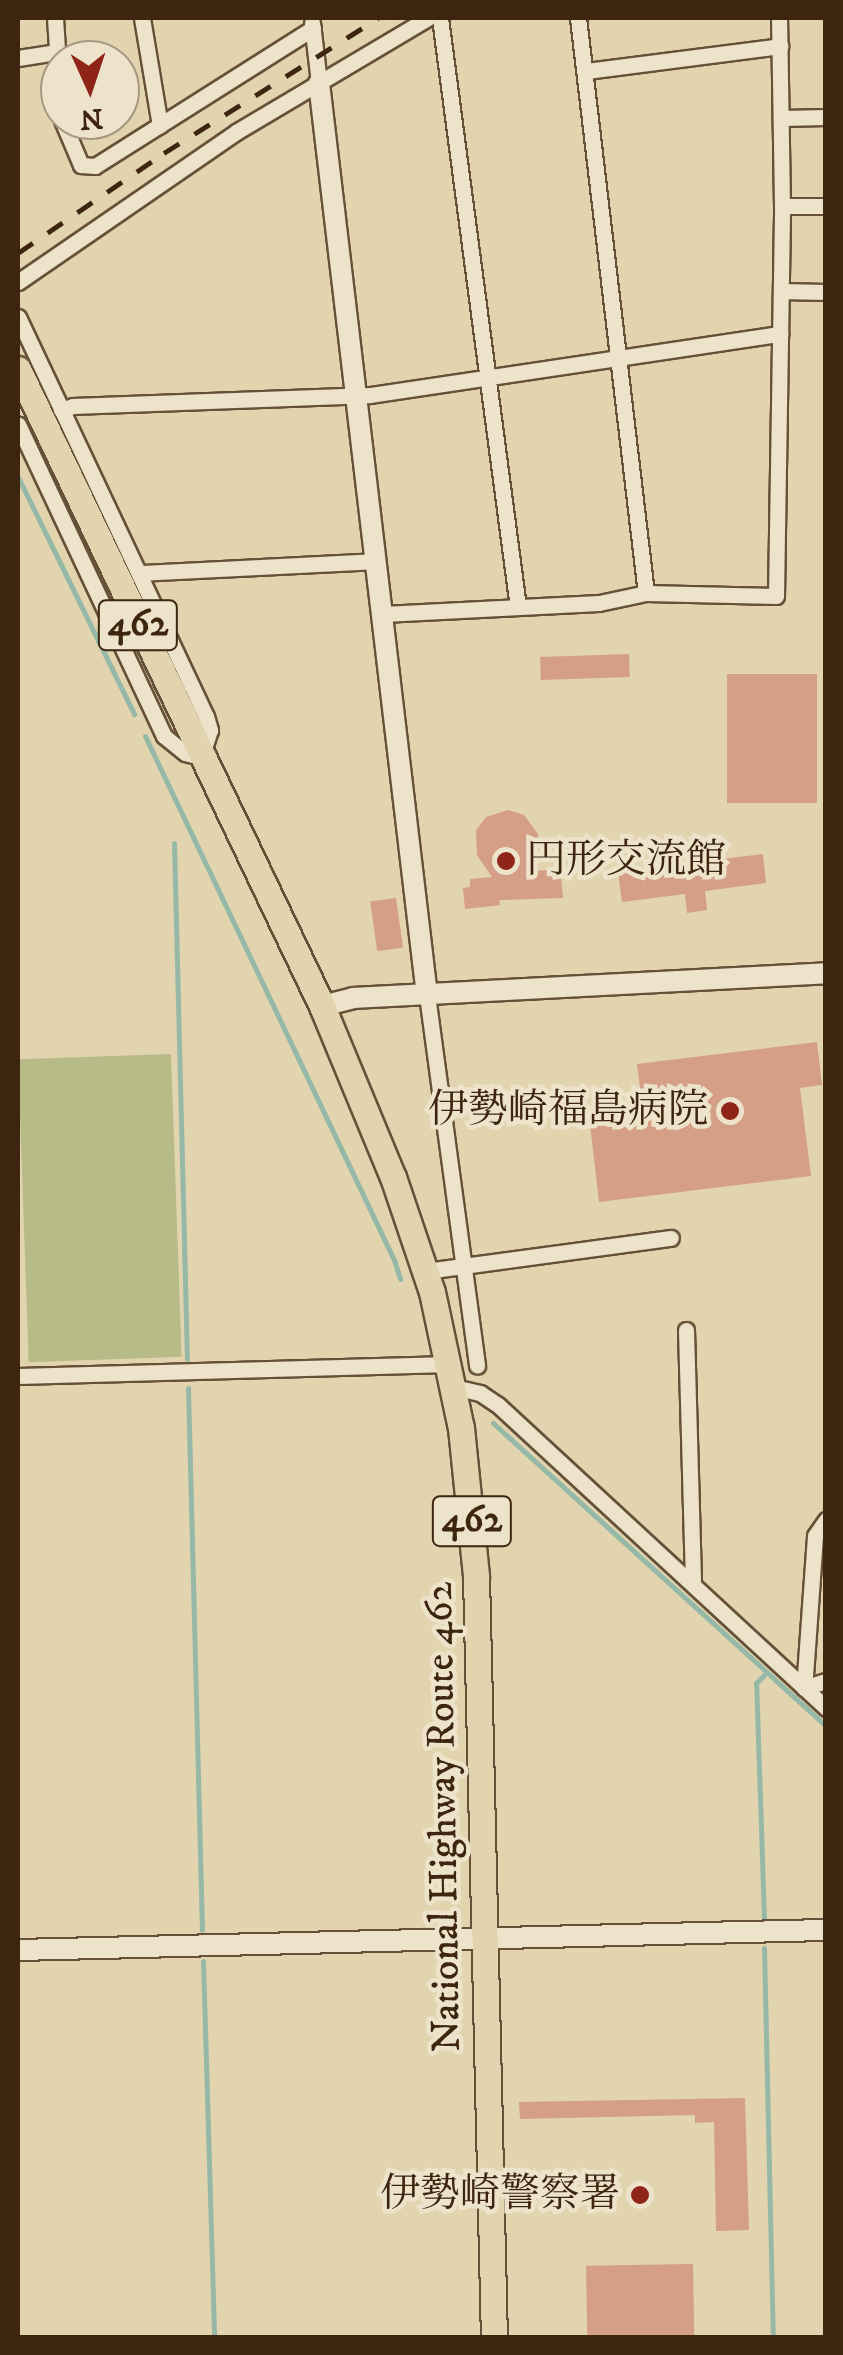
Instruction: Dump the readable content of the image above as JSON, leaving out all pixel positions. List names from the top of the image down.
{
  "streets": {
    "highway": ["462", "National Highway Route 462"]
  },
  "places": ["円形交流館", "伊勢崎福島病院", "伊勢崎警察署"],
  "north": "bottom"
}
